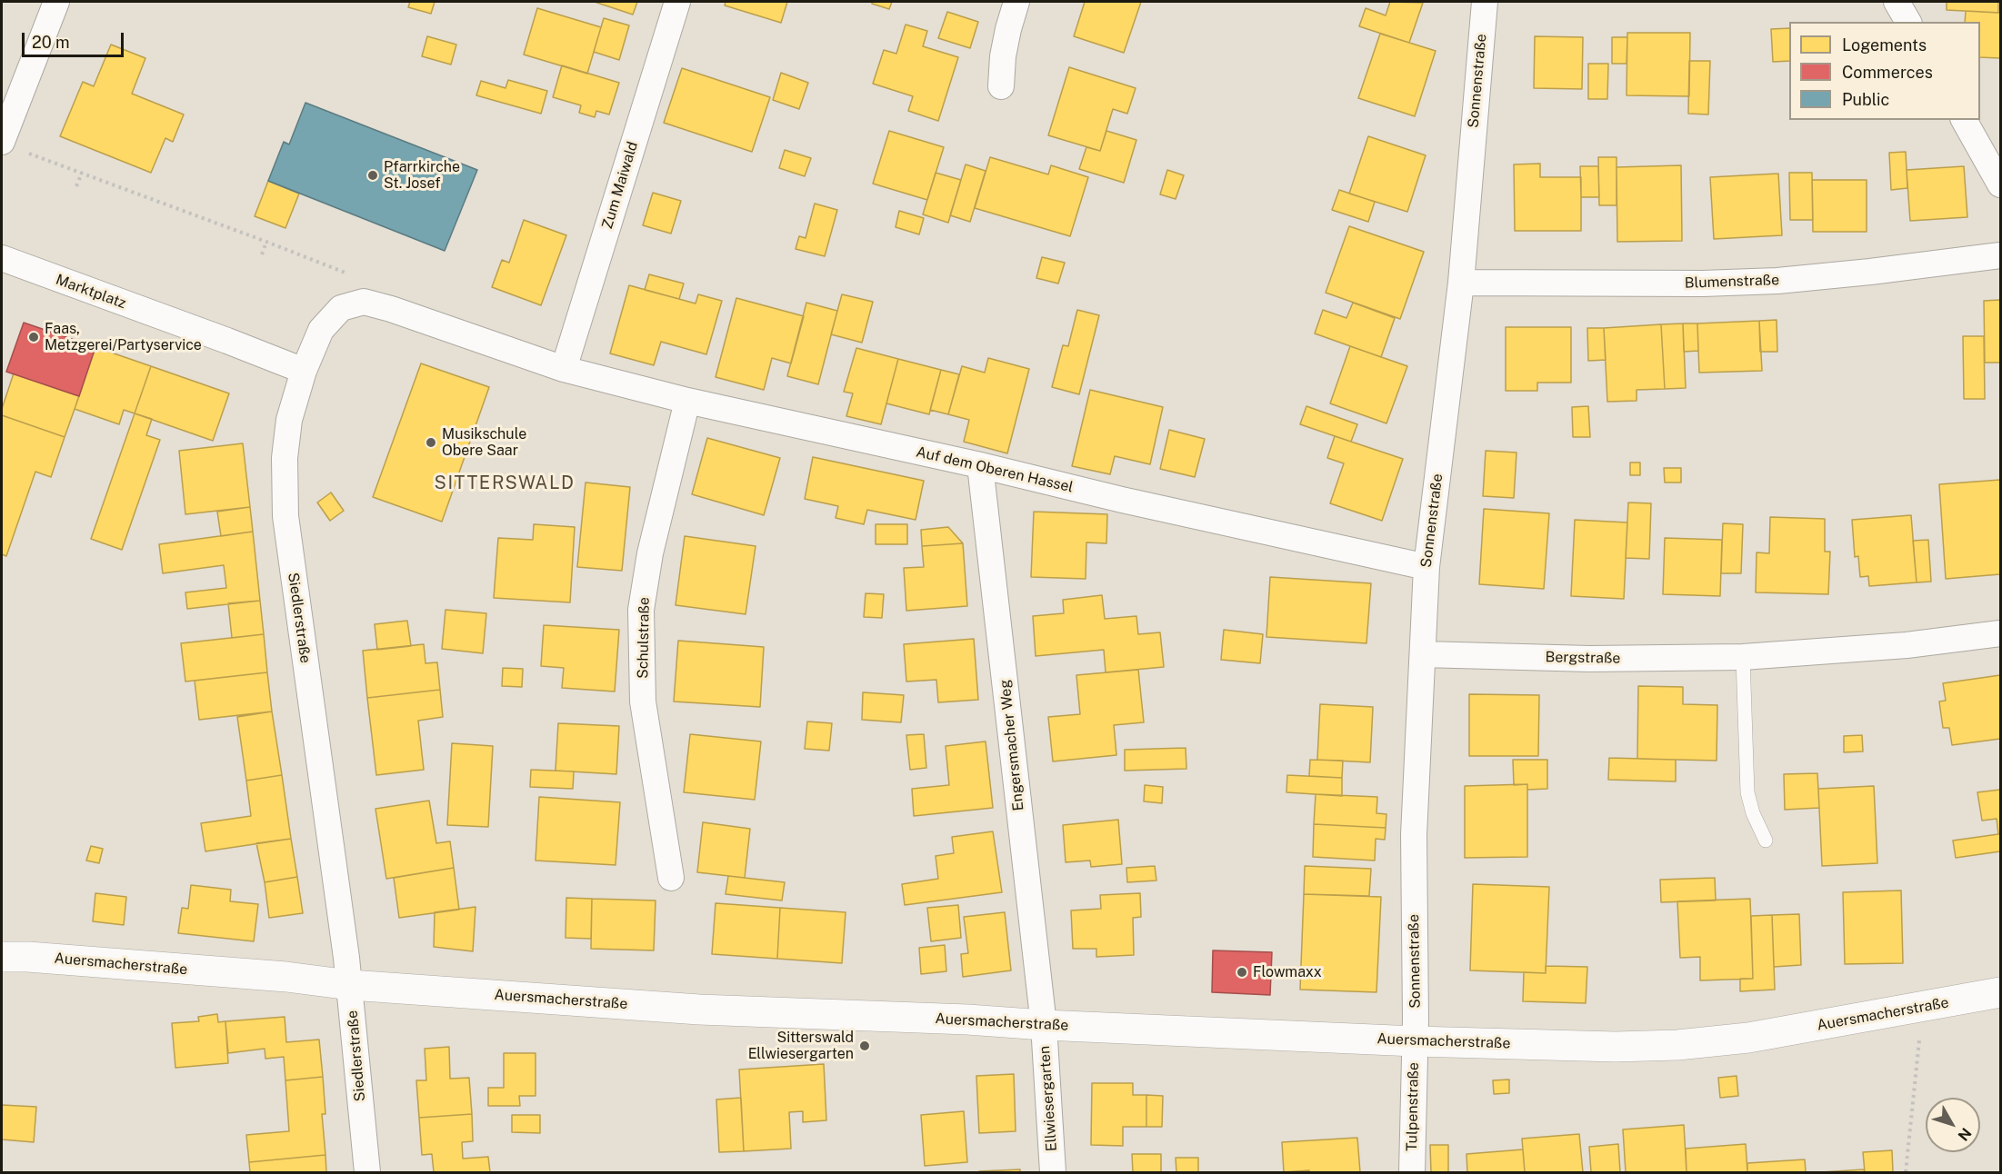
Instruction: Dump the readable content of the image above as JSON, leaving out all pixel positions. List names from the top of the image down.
{
  "streets": {
    "street": [
      "Sonnenstraße",
      "Zum Maiwald",
      "Blumenstraße",
      "Marktplatz",
      "Auf dem Oberen Hassel",
      "Siedlerstraße",
      "Schulstraße",
      "Bergstraße",
      "Engersmacher Weg",
      "Auersmacherstraße",
      "Ellwiesergarten",
      "Tulpenstraße"
    ]
  },
  "crossings": [
    ["Sonnenstraße", "Blumenstraße"],
    ["Sonnenstraße", "Auf dem Oberen Hassel"],
    ["Sonnenstraße", "Bergstraße"],
    ["Sonnenstraße", "Auersmacherstraße"],
    ["Sonnenstraße", "Tulpenstraße"],
    ["Zum Maiwald", "Auf dem Oberen Hassel"],
    ["Marktplatz", "Siedlerstraße"],
    ["Auf dem Oberen Hassel", "Schulstraße"],
    ["Auf dem Oberen Hassel", "Engersmacher Weg"],
    ["Siedlerstraße", "Auersmacherstraße"],
    ["Engersmacher Weg", "Auersmacherstraße"],
    ["Engersmacher Weg", "Ellwiesergarten"],
    ["Auersmacherstraße", "Ellwiesergarten"],
    ["Auersmacherstraße", "Tulpenstraße"]
  ],
  "districts": ["SITTERSWALD"],
  "places": [
    "Pfarrkirche St. Josef",
    "Faas, Metzgerei/Partyservice",
    "Musikschule Obere Saar",
    "Flowmaxx",
    "Sitterswald Ellwiesergarten"
  ],
  "legend": ["Logements", "Commerces", "Public"],
  "scale_bar": "20 m",
  "north": "bottom right"
}
